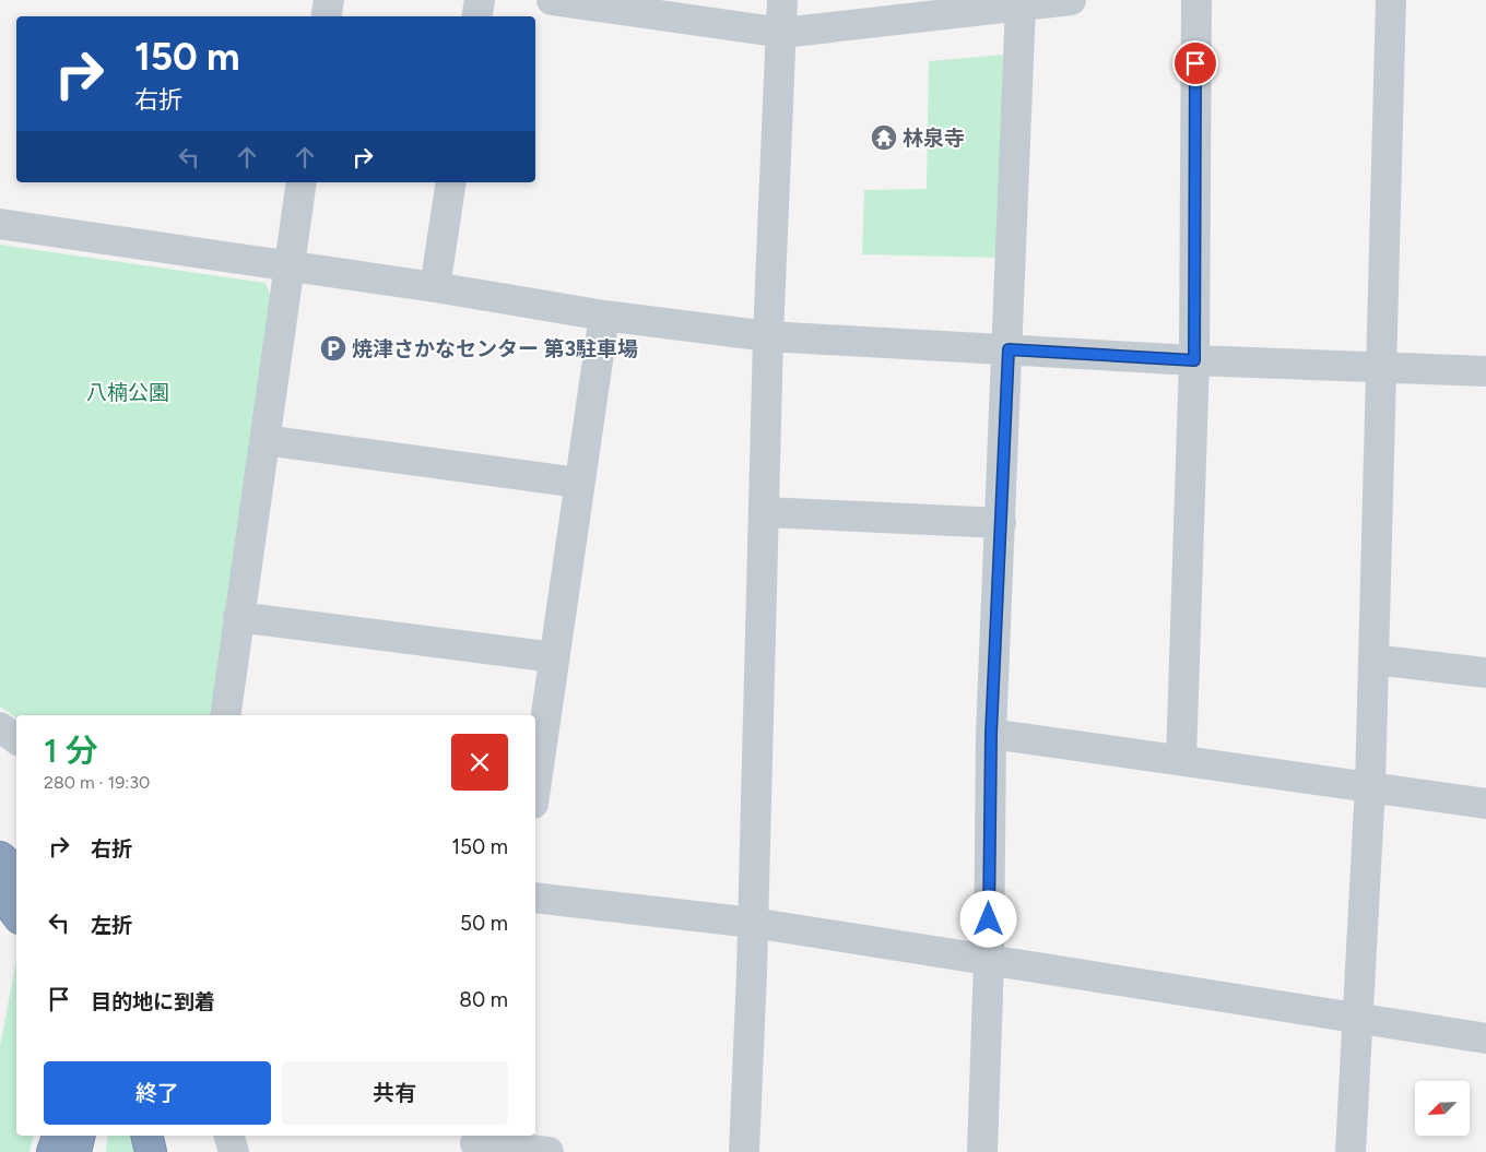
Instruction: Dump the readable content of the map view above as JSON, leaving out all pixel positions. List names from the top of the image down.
{
  "parks": ["八楠公園"],
  "places": {
    "temple": ["林泉寺"],
    "parking": ["焼津さかなセンター 第3駐車場"]
  },
  "north": "bottom left",
  "page": {
    "turn": ["150 m", "右折"],
    "heading": ["1 分", "280 m · 19:30"],
    "list": [
      {
        "name": "右折",
        "value": "150 m"
      },
      {
        "name": "左折",
        "value": "50 m"
      },
      {
        "name": "目的地に到着",
        "value": "80 m"
      }
    ],
    "buttons": ["終了", "共有"]
  }
}
